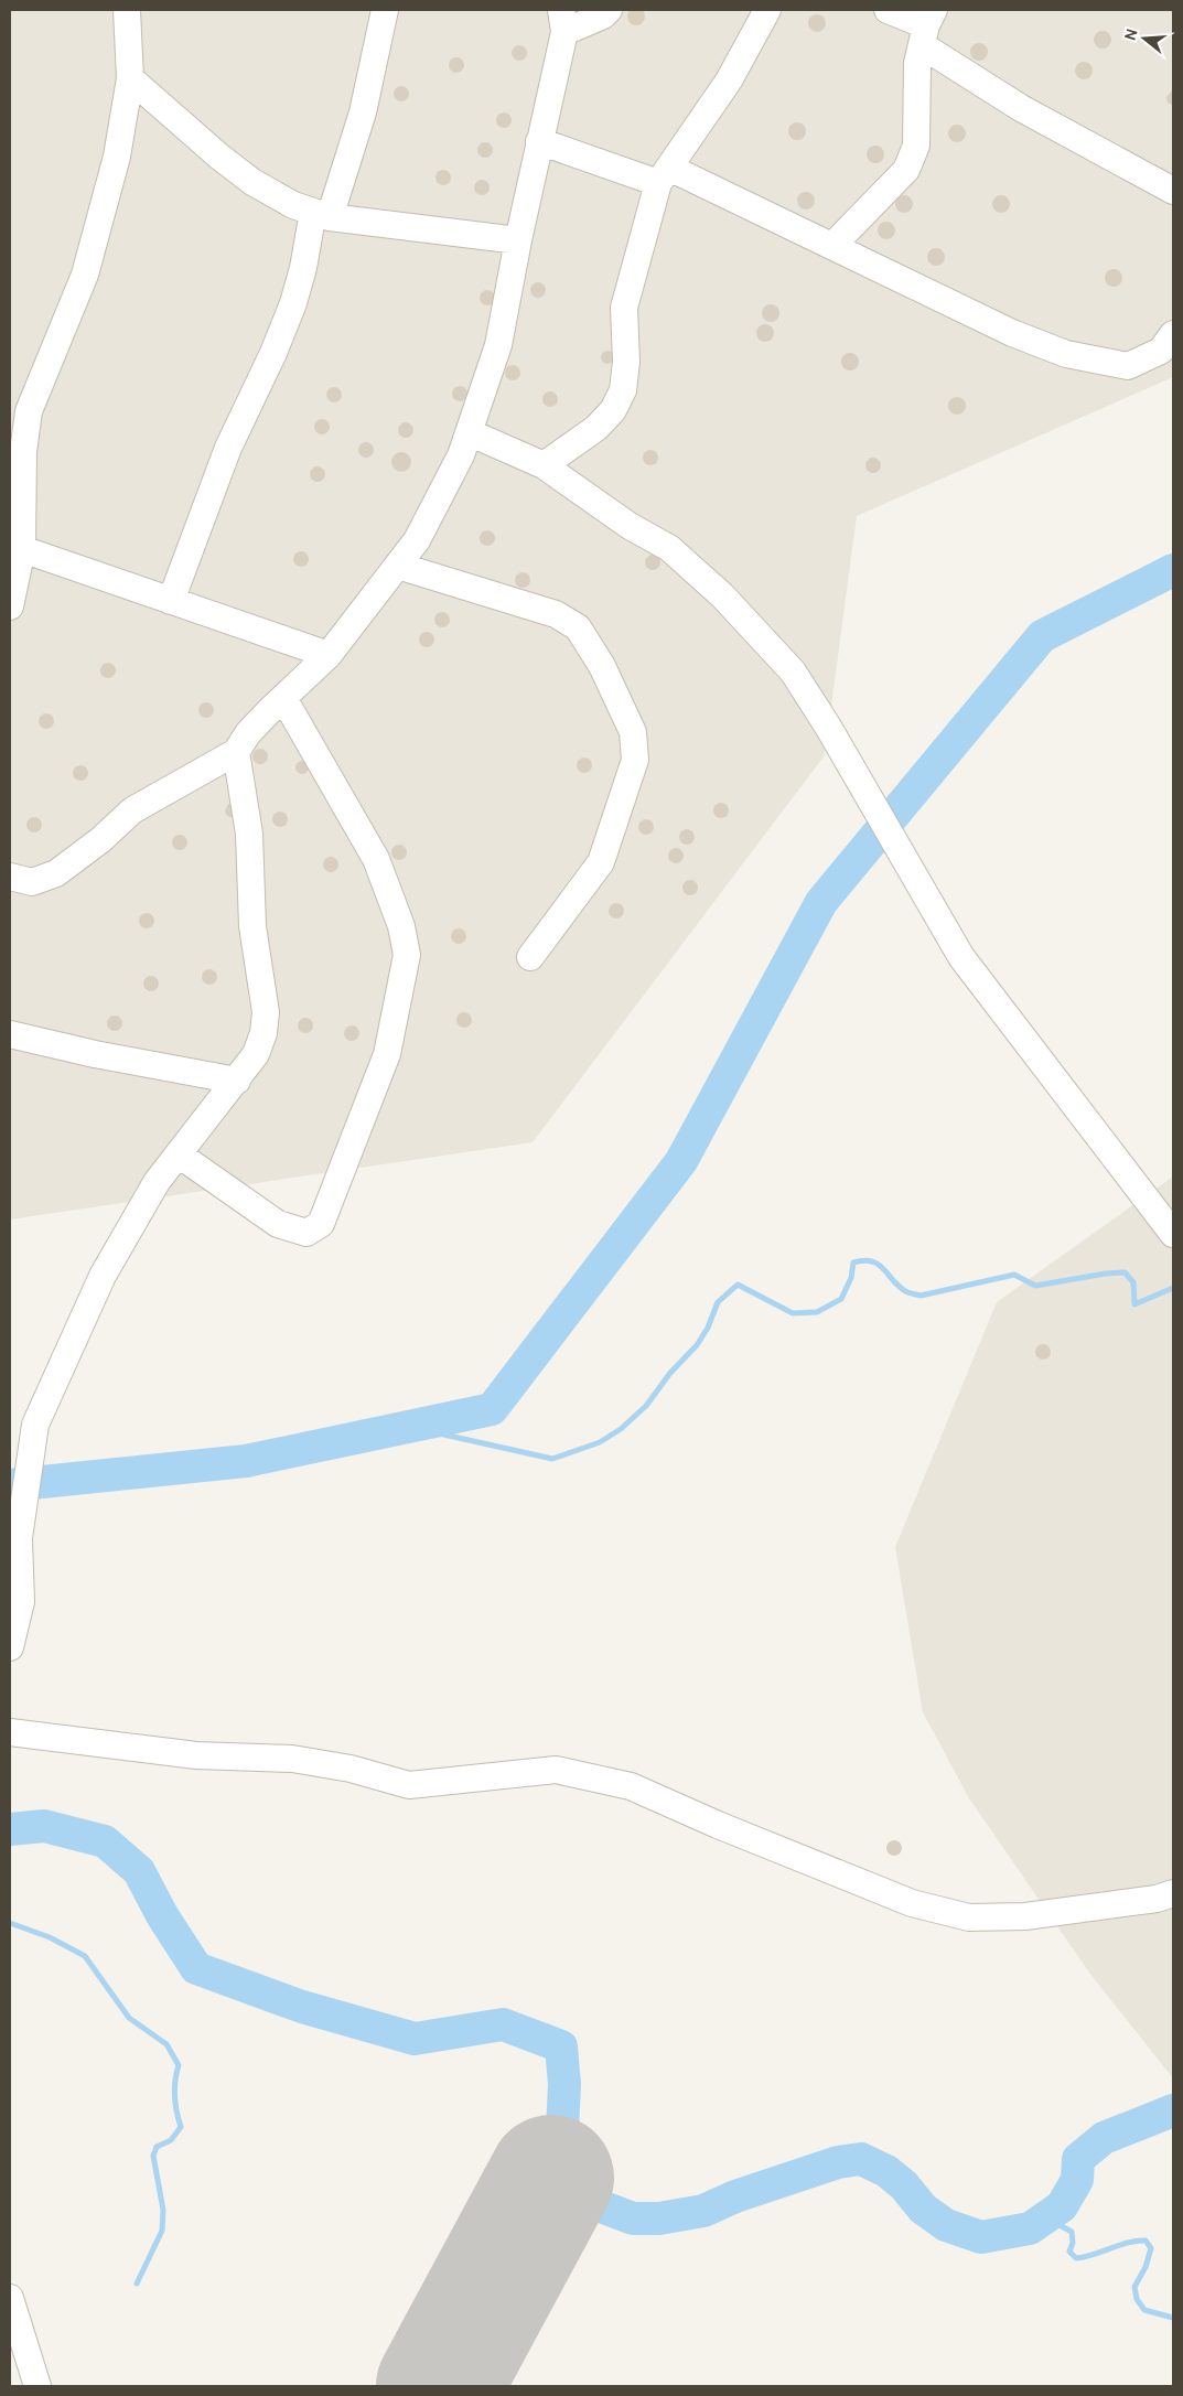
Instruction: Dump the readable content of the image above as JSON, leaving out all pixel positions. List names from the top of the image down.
{
  "north": "left"
}
